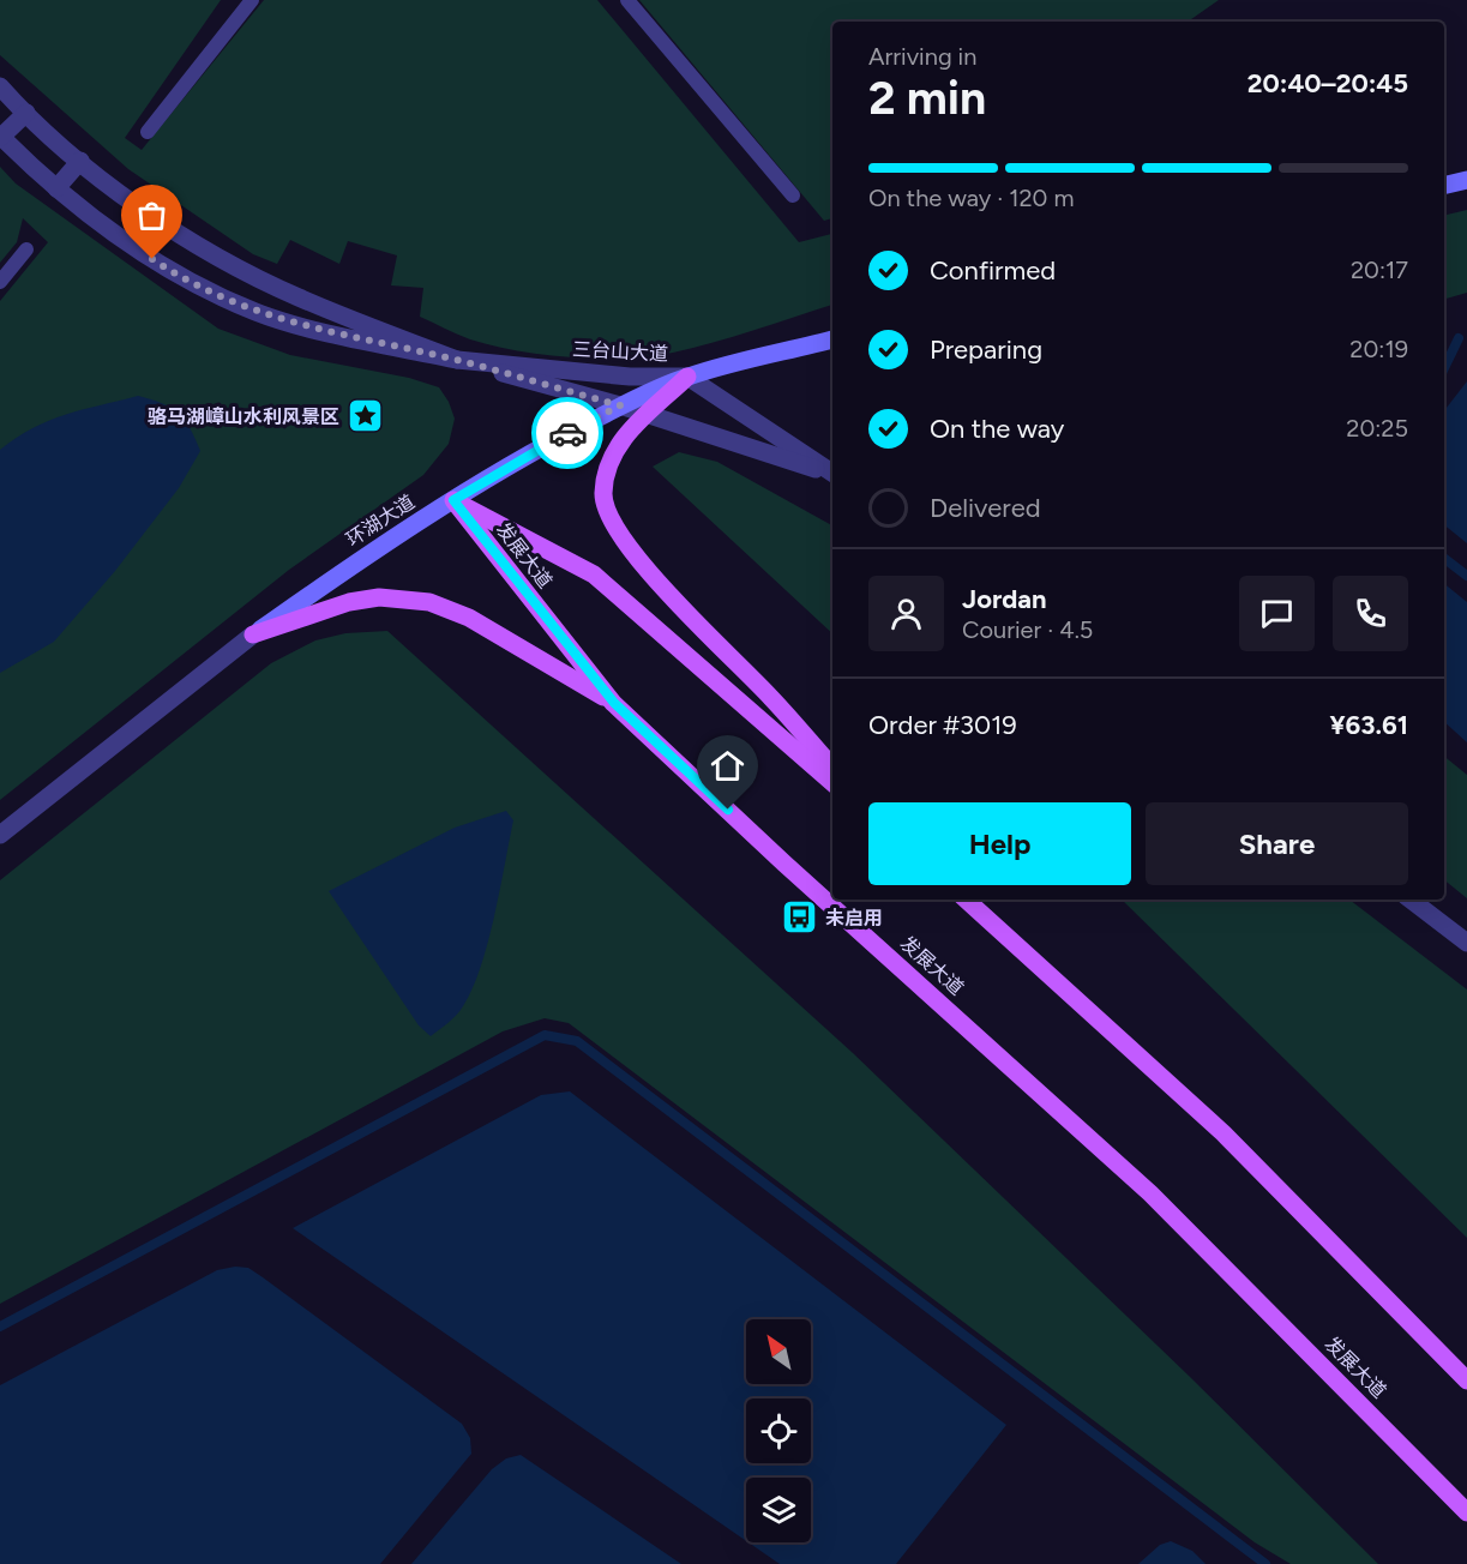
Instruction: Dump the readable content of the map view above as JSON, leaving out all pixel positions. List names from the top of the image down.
{
  "streets": {
    "main road": ["环湖大道", "发展大道"],
    "street": ["三台山大道"]
  },
  "crossings": [
    ["三台山大道", "环湖大道"],
    ["环湖大道", "发展大道"]
  ],
  "places": {
    "place": ["骆马湖嶂山水利风景区"],
    "bus stop": ["未启用"]
  },
  "north": "top left",
  "page": {
    "heading": ["2 min", "Arriving in", "20:40–20:45"],
    "panel": [
      "Jordan",
      "Courier · 4.5",
      "Order #3019",
      "¥63.61"
    ],
    "bar": "On the way · 120 m",
    "list": [
      ["Confirmed", "20:17"],
      ["Preparing", "20:19"],
      ["On the way", "20:25"],
      "Delivered"
    ],
    "buttons": ["Help", "Share"]
  }
}
